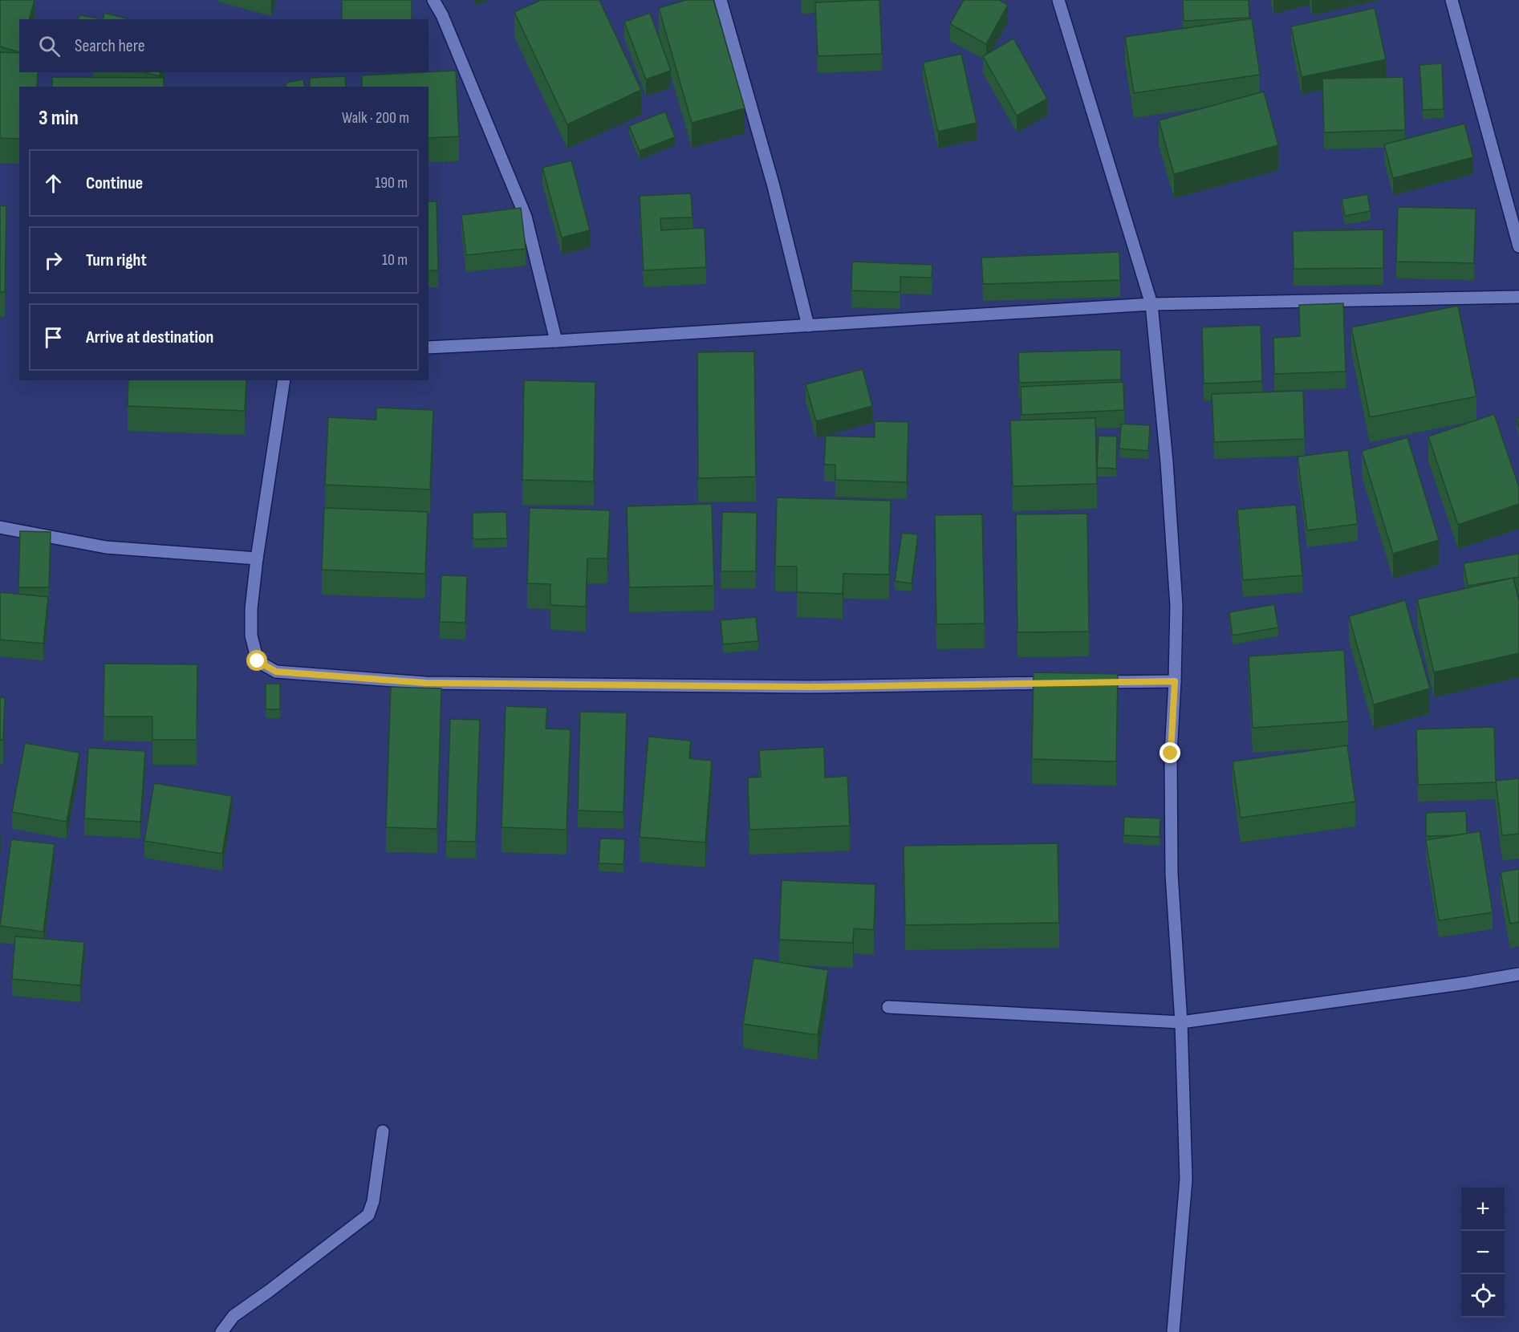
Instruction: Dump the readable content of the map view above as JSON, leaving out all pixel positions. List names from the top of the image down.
{
  "page": {
    "search": "Search here",
    "heading": ["3 min", "Walk · 200 m"],
    "list": [
      ["Continue", "190 m"],
      ["Turn right", "10 m"],
      "Arrive at destination"
    ],
    "map_buttons": ["+", "−"]
  }
}
